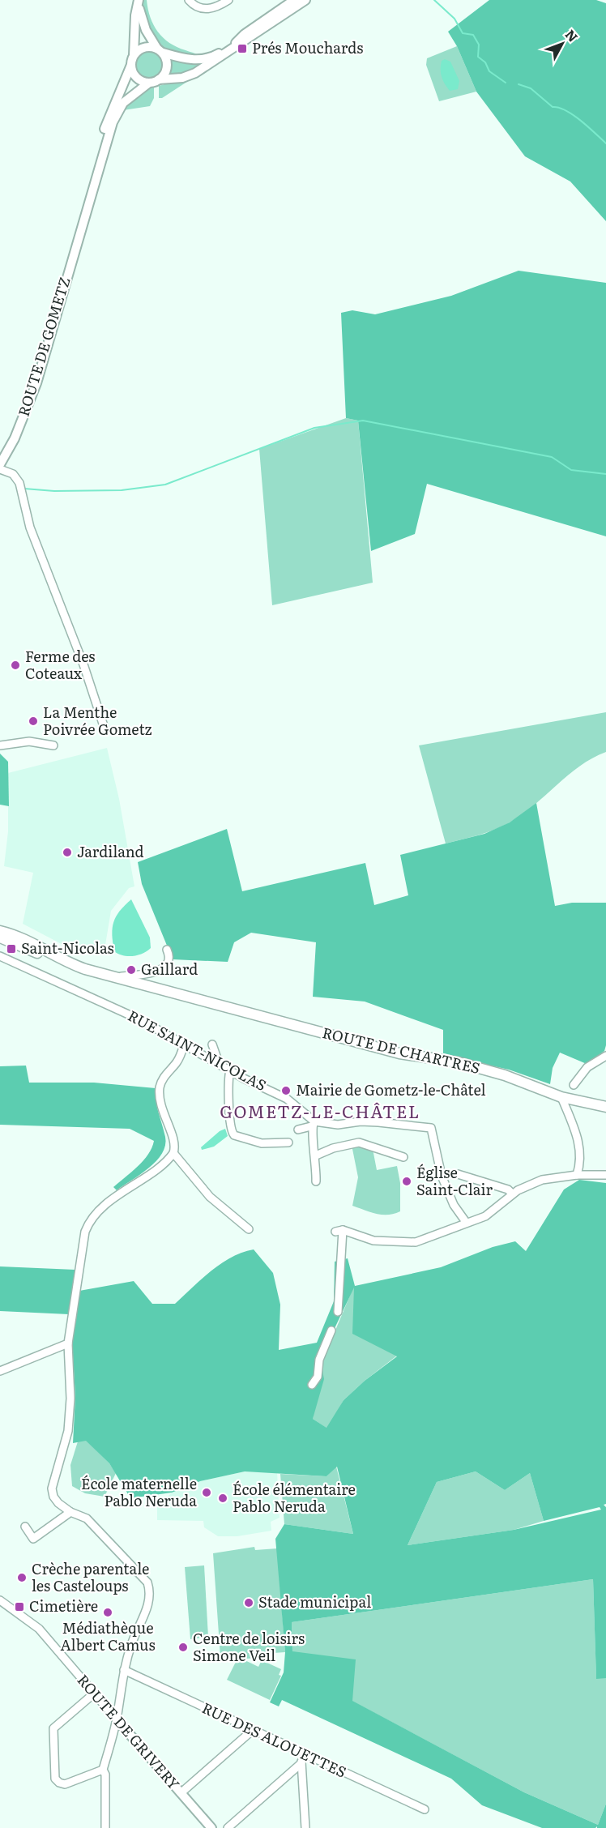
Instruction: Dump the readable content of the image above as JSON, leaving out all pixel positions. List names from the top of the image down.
{
  "streets": {
    "main road": ["ROUTE DE CHARTRES"],
    "street": [
      "ROUTE DE GOMETZ",
      "RUE SAINT-NICOLAS",
      "ROUTE DE GRIVERY",
      "RUE DES ALOUETTES"
    ]
  },
  "districts": ["GOMETZ-LE-CHÂTEL"],
  "places": {
    "transit": ["Prés Mouchards", "Saint-Nicolas", "Cimetière"],
    "other": [
      "Ferme des Coteaux",
      "La Menthe Poivrée Gometz",
      "Jardiland",
      "Gaillard",
      "Mairie de Gometz-le-Châtel",
      "Église Saint-Clair",
      "École maternelle Pablo Neruda",
      "École élémentaire Pablo Neruda",
      "Crèche parentale les Casteloups",
      "Stade municipal",
      "Médiathèque Albert Camus",
      "Centre de loisirs Simone Veil"
    ]
  },
  "north": "top right"
}
